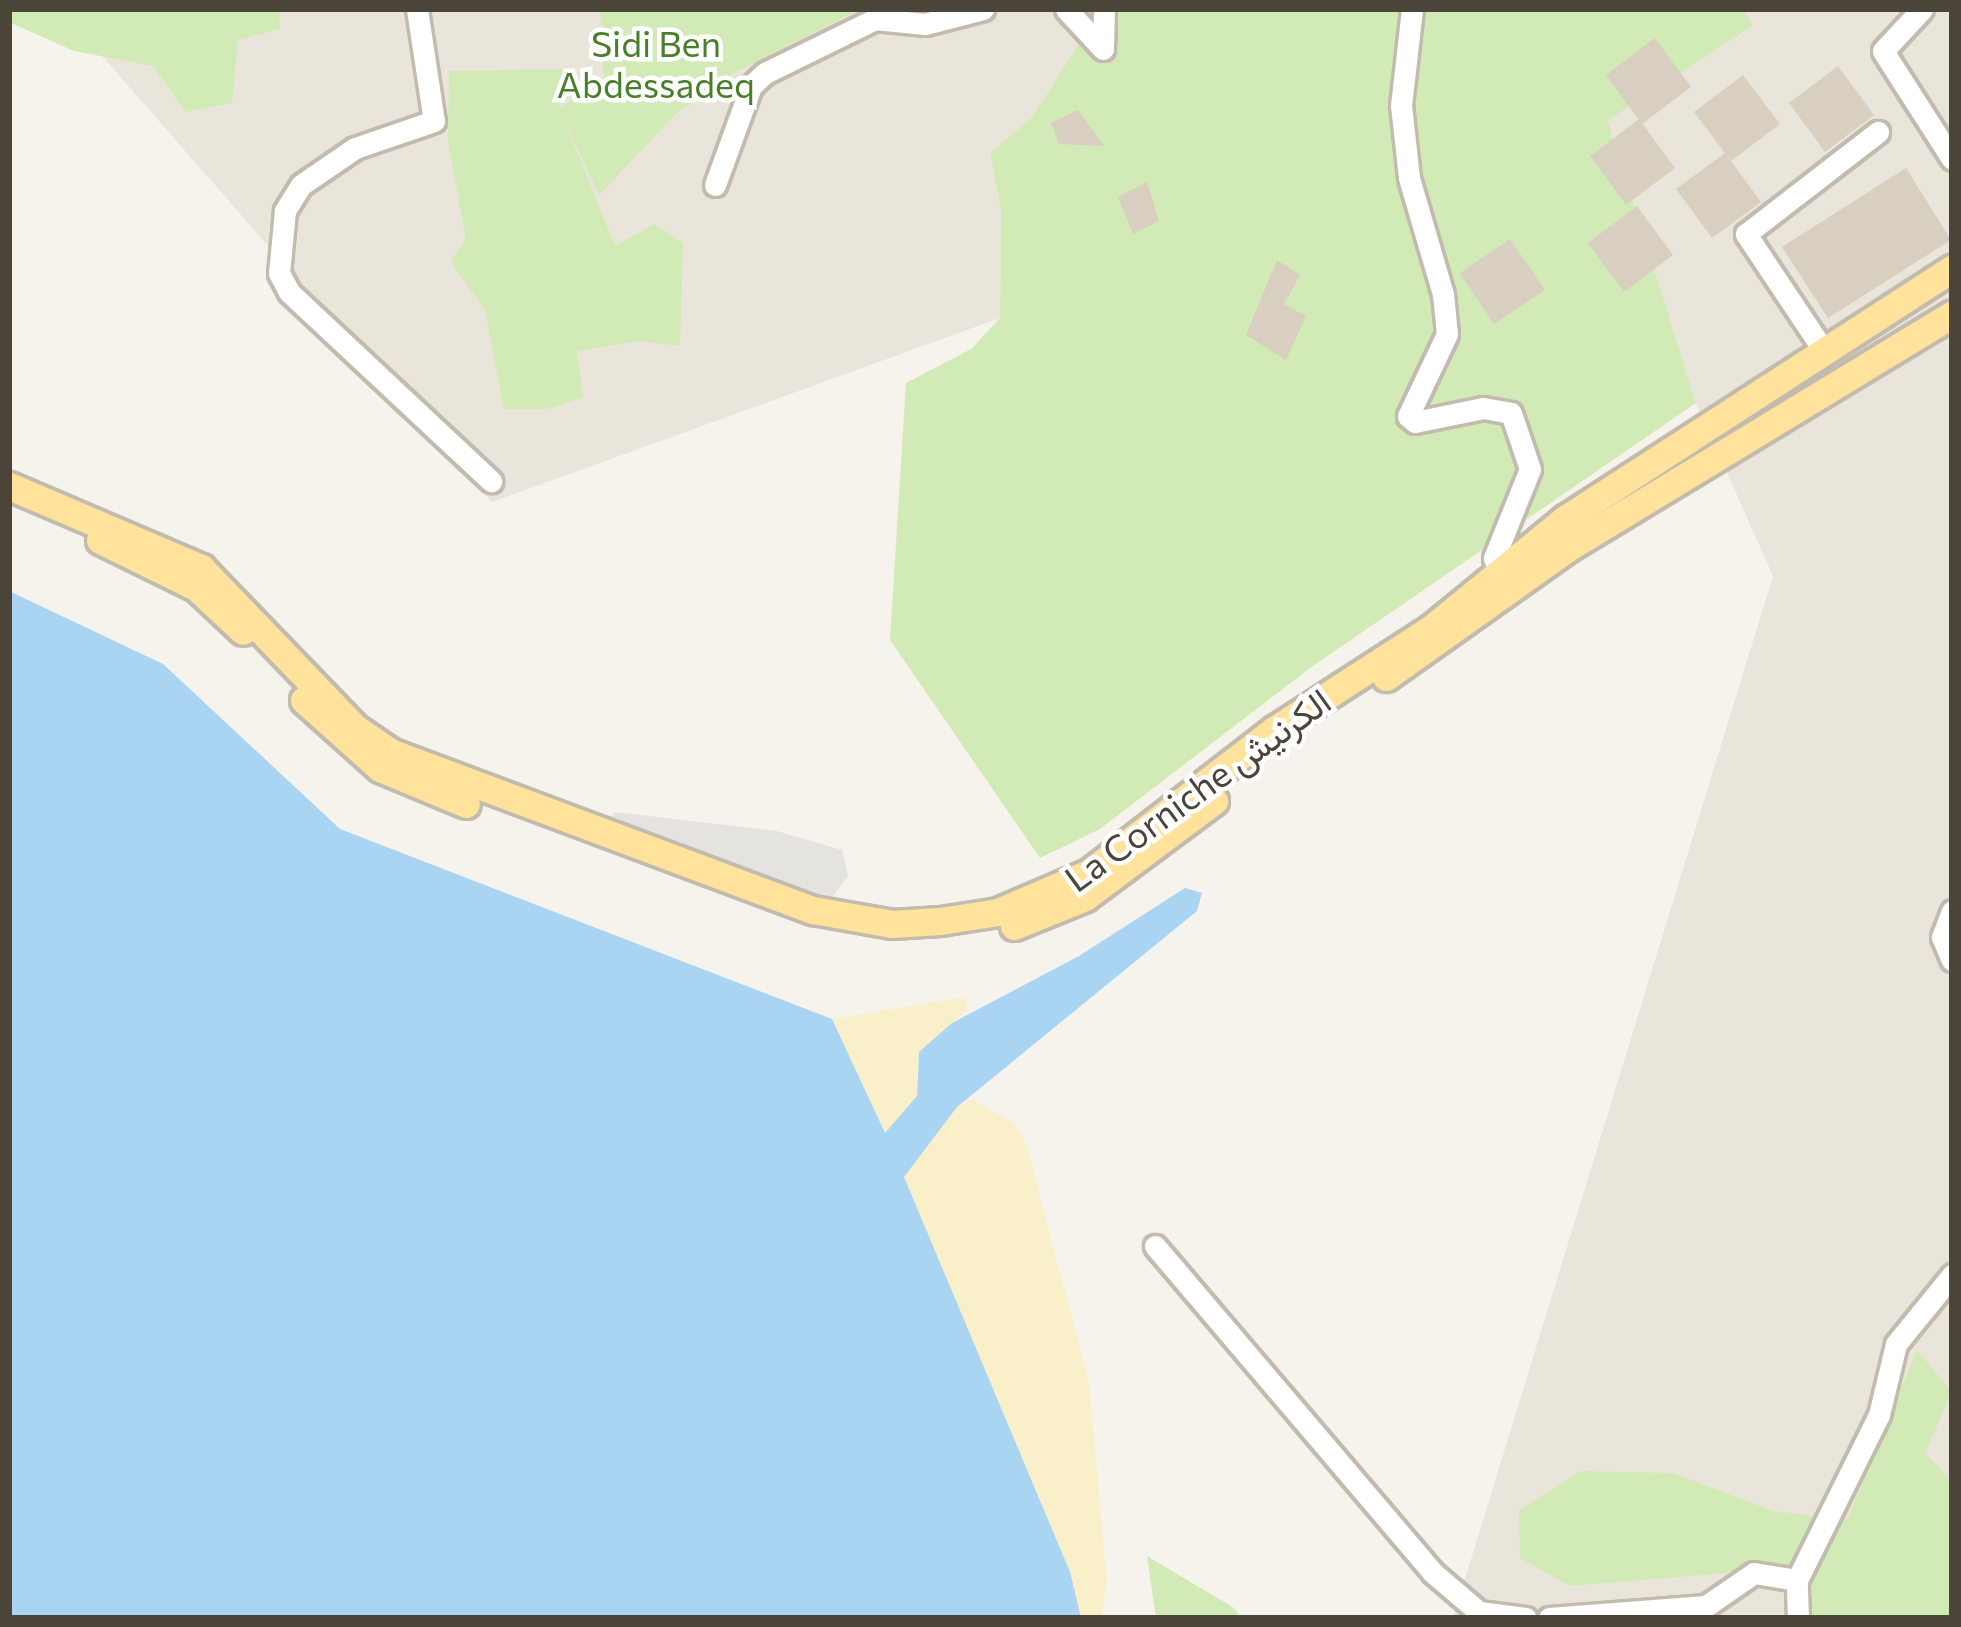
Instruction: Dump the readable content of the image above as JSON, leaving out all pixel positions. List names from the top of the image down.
{
  "streets": {
    "main road": ["La Corniche الكرنيش"]
  },
  "parks": ["Sidi Ben Abdessadeq"]
}
